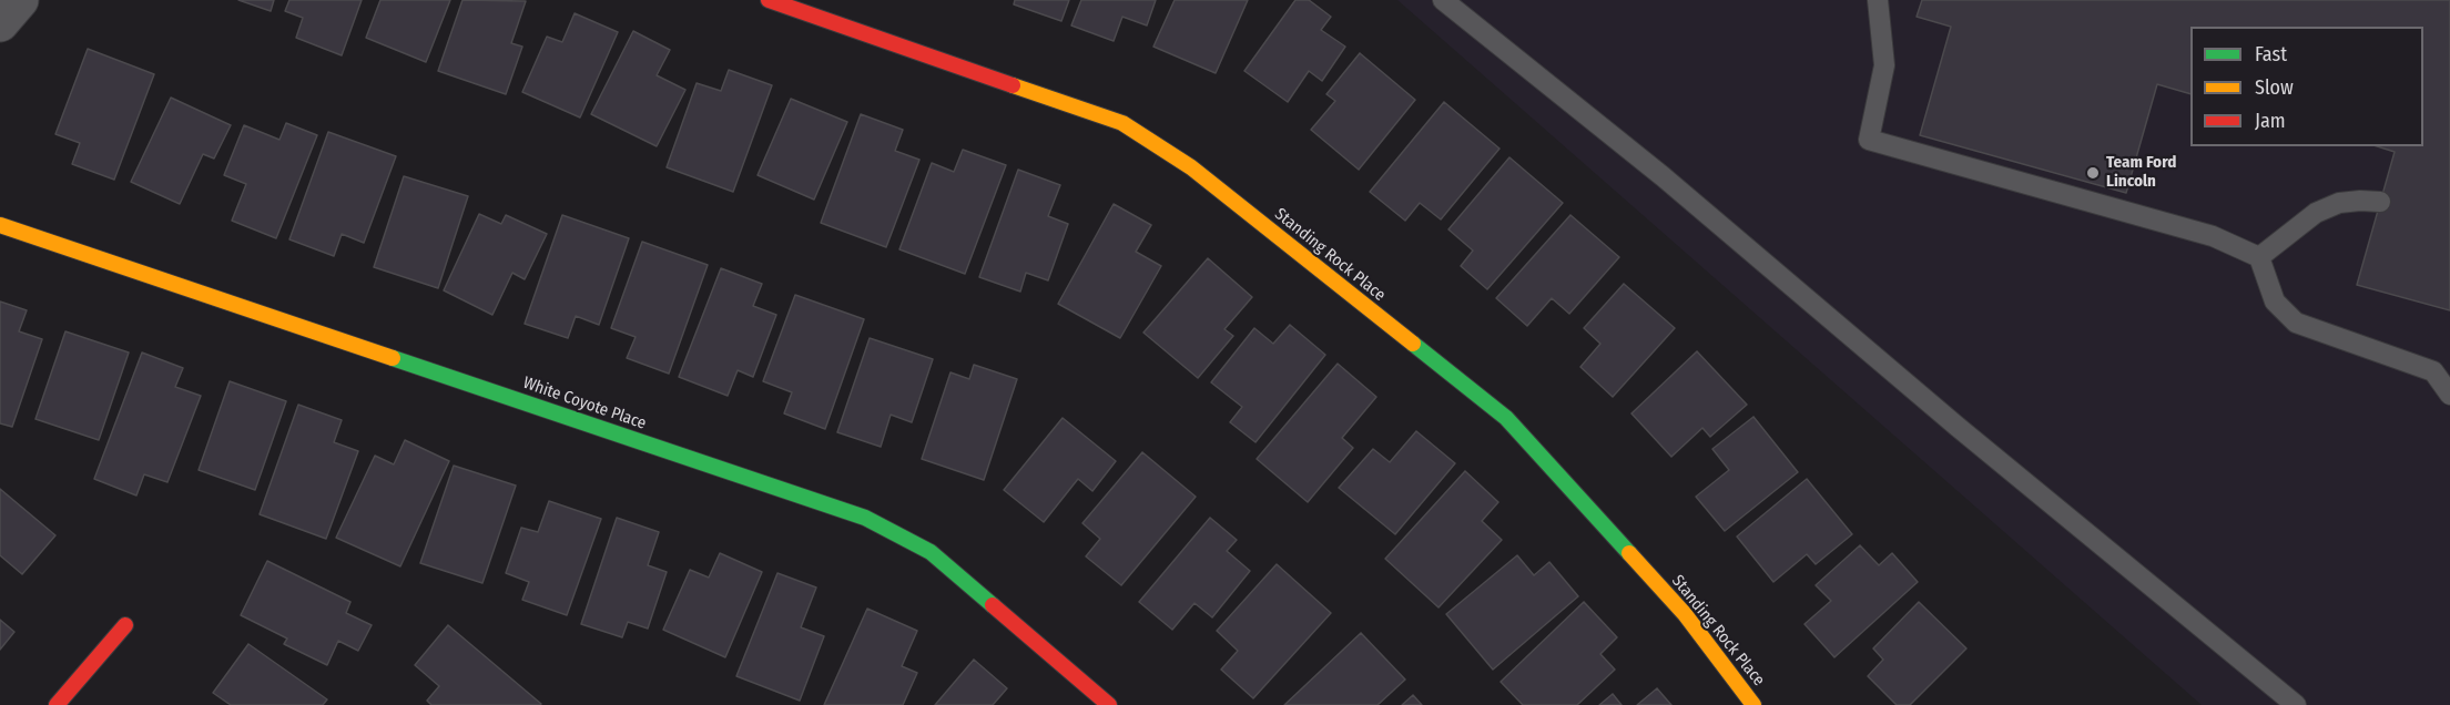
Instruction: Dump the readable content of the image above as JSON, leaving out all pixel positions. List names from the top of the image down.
{
  "streets": {
    "street": ["Standing Rock Place", "White Coyote Place"]
  },
  "places": ["Team Ford Lincoln"],
  "legend": ["Fast", "Slow", "Jam"]
}
